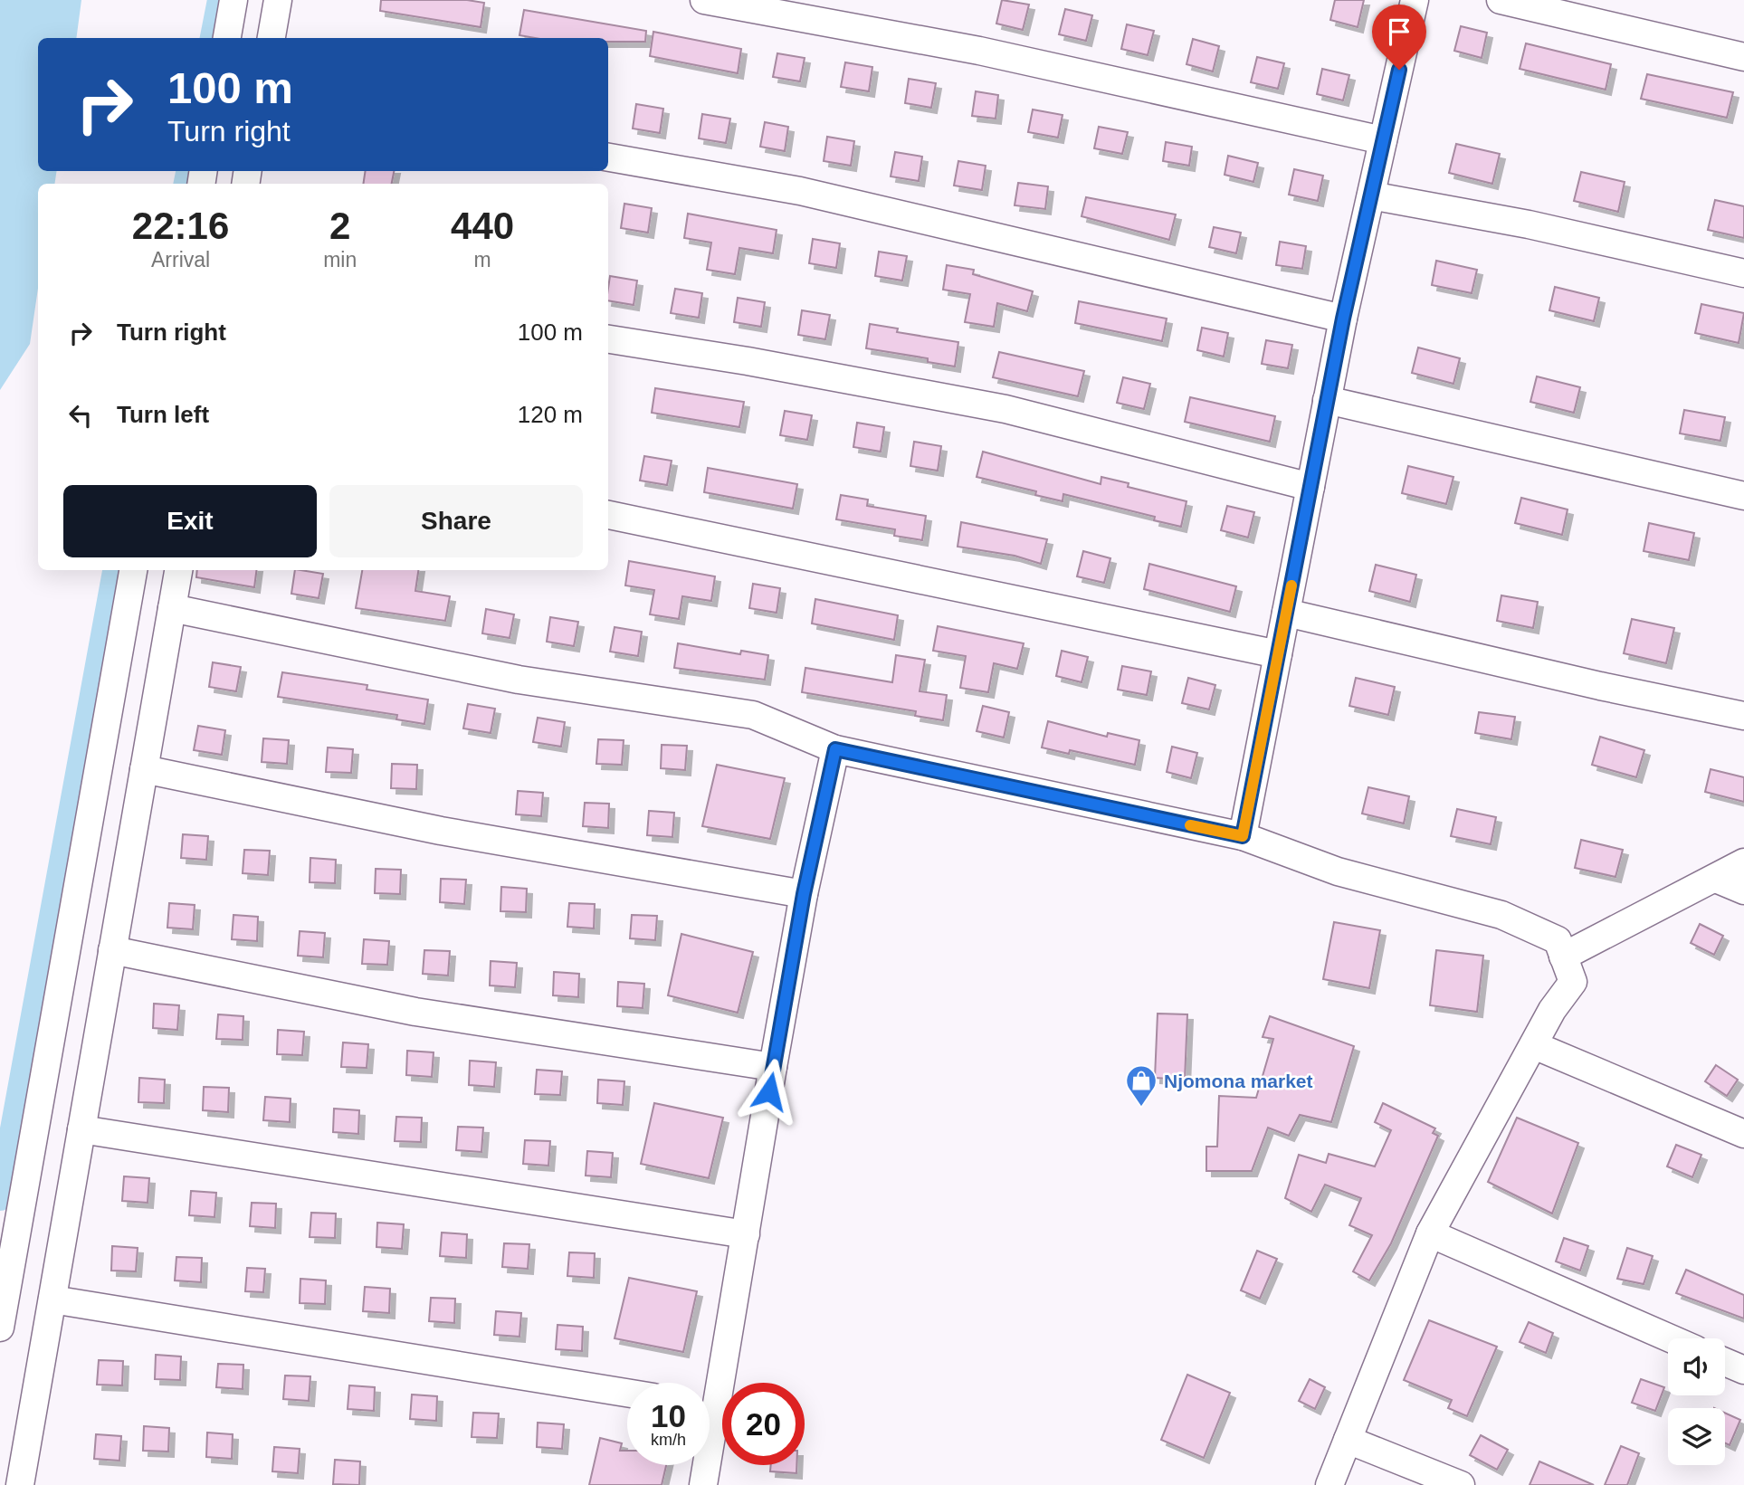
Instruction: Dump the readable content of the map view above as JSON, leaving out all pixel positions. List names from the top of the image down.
{
  "places": {
    "shop": ["Njomona market"]
  },
  "page": {
    "turn": ["100 m", "Turn right"],
    "eta": [
      "22:16",
      "Arrival",
      "2",
      "min",
      "440",
      "m"
    ],
    "list": [
      {
        "name": "Turn right",
        "value": "100 m"
      },
      {
        "name": "Turn left",
        "value": "120 m"
      }
    ],
    "buttons": ["Exit", "Share"],
    "speed": "10 km/h",
    "limit": "20"
  }
}
